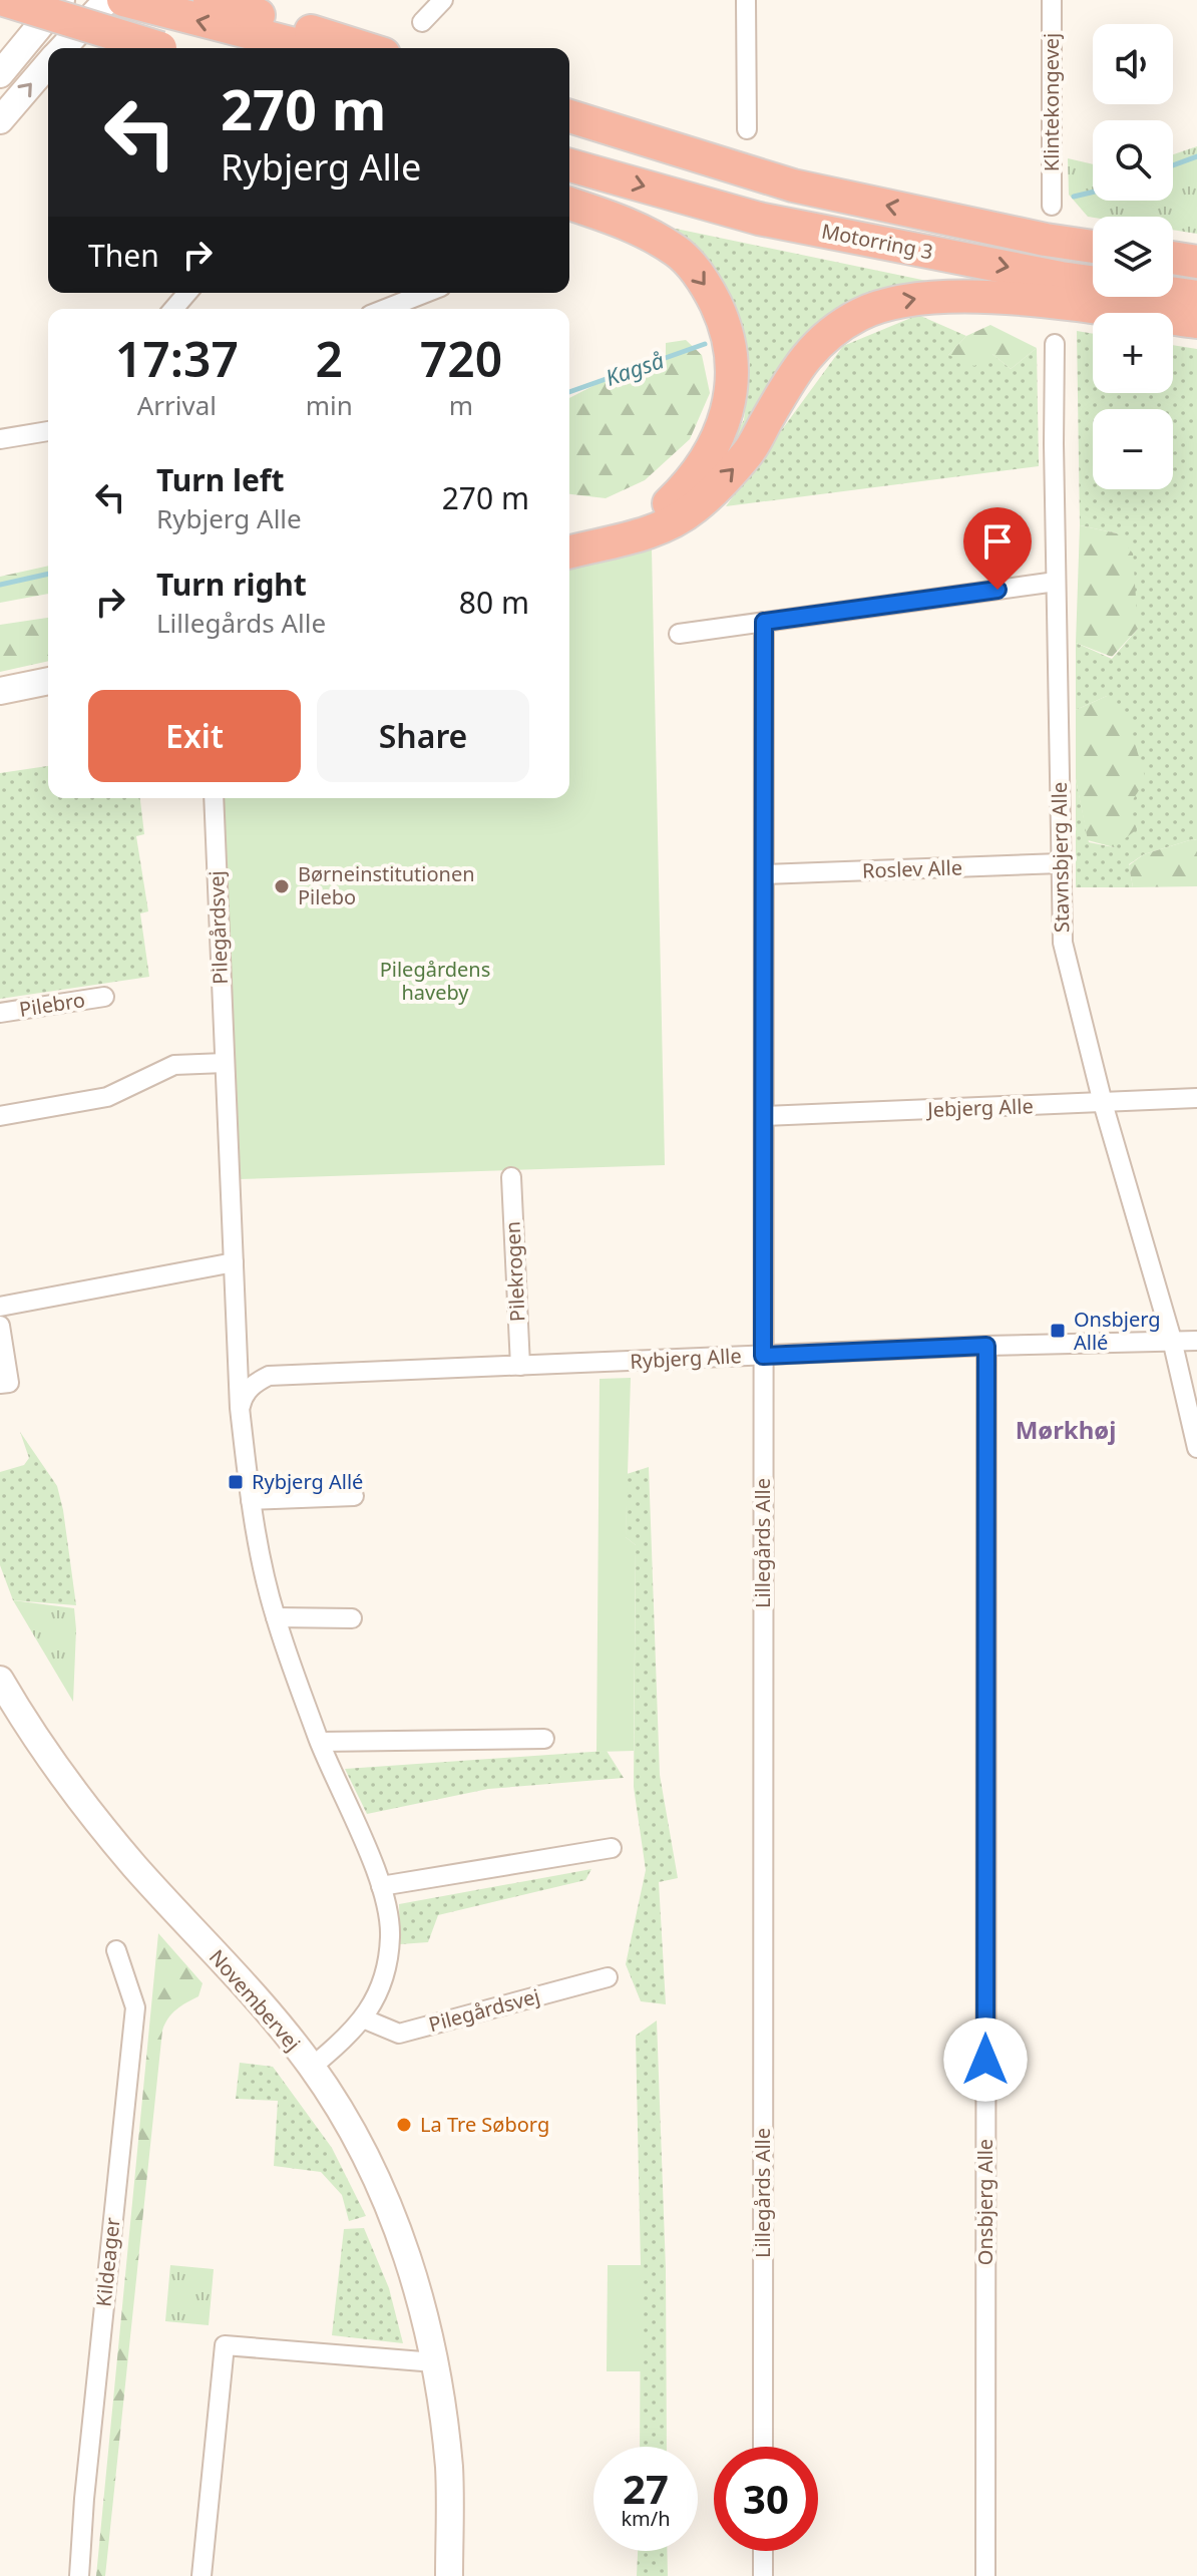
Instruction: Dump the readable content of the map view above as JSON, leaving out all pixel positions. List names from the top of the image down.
{
  "streets": {
    "highway": ["Motorring 3"],
    "street": [
      "Klintekongevej",
      "Stavnsbjerg Alle",
      "Roslev Alle",
      "Pilegårdsvej",
      "Pilebro",
      "Jebjerg Alle",
      "Pilekrogen",
      "Rybjerg Alle",
      "Lillegårds Alle",
      "Novembervej",
      "Onsbjerg Alle",
      "Kildeager"
    ]
  },
  "crossings": [
    ["Stavnsbjerg Alle", "Roslev Alle"],
    ["Stavnsbjerg Alle", "Jebjerg Alle"],
    ["Stavnsbjerg Alle", "Rybjerg Alle"],
    ["Roslev Alle", "Lillegårds Alle"],
    ["Pilegårdsvej", "Rybjerg Alle"],
    ["Pilegårdsvej", "Novembervej"],
    ["Jebjerg Alle", "Lillegårds Alle"],
    ["Pilekrogen", "Rybjerg Alle"],
    ["Rybjerg Alle", "Lillegårds Alle"],
    ["Rybjerg Alle", "Onsbjerg Alle"]
  ],
  "districts": ["Mørkhøj"],
  "water": ["Kagså"],
  "parks": ["Pilegårdens haveby"],
  "places": {
    "other": ["Børneinstitutionen Pilebo", "La Tre Søborg"],
    "transit": ["Onsbjerg Allé", "Rybjerg Allé"]
  },
  "page": {
    "map_buttons": ["+", "−"],
    "turn": ["270 m", "Rybjerg Alle"],
    "then": "Then",
    "eta": [
      "17:37",
      "Arrival",
      "2",
      "min",
      "720",
      "m"
    ],
    "list": [
      {
        "name": "Turn left",
        "note": "Rybjerg Alle",
        "value": "270 m"
      },
      {
        "name": "Turn right",
        "note": "Lillegårds Alle",
        "value": "80 m"
      }
    ],
    "buttons": ["Exit", "Share"],
    "speed": "27 km/h",
    "limit": "30"
  }
}
